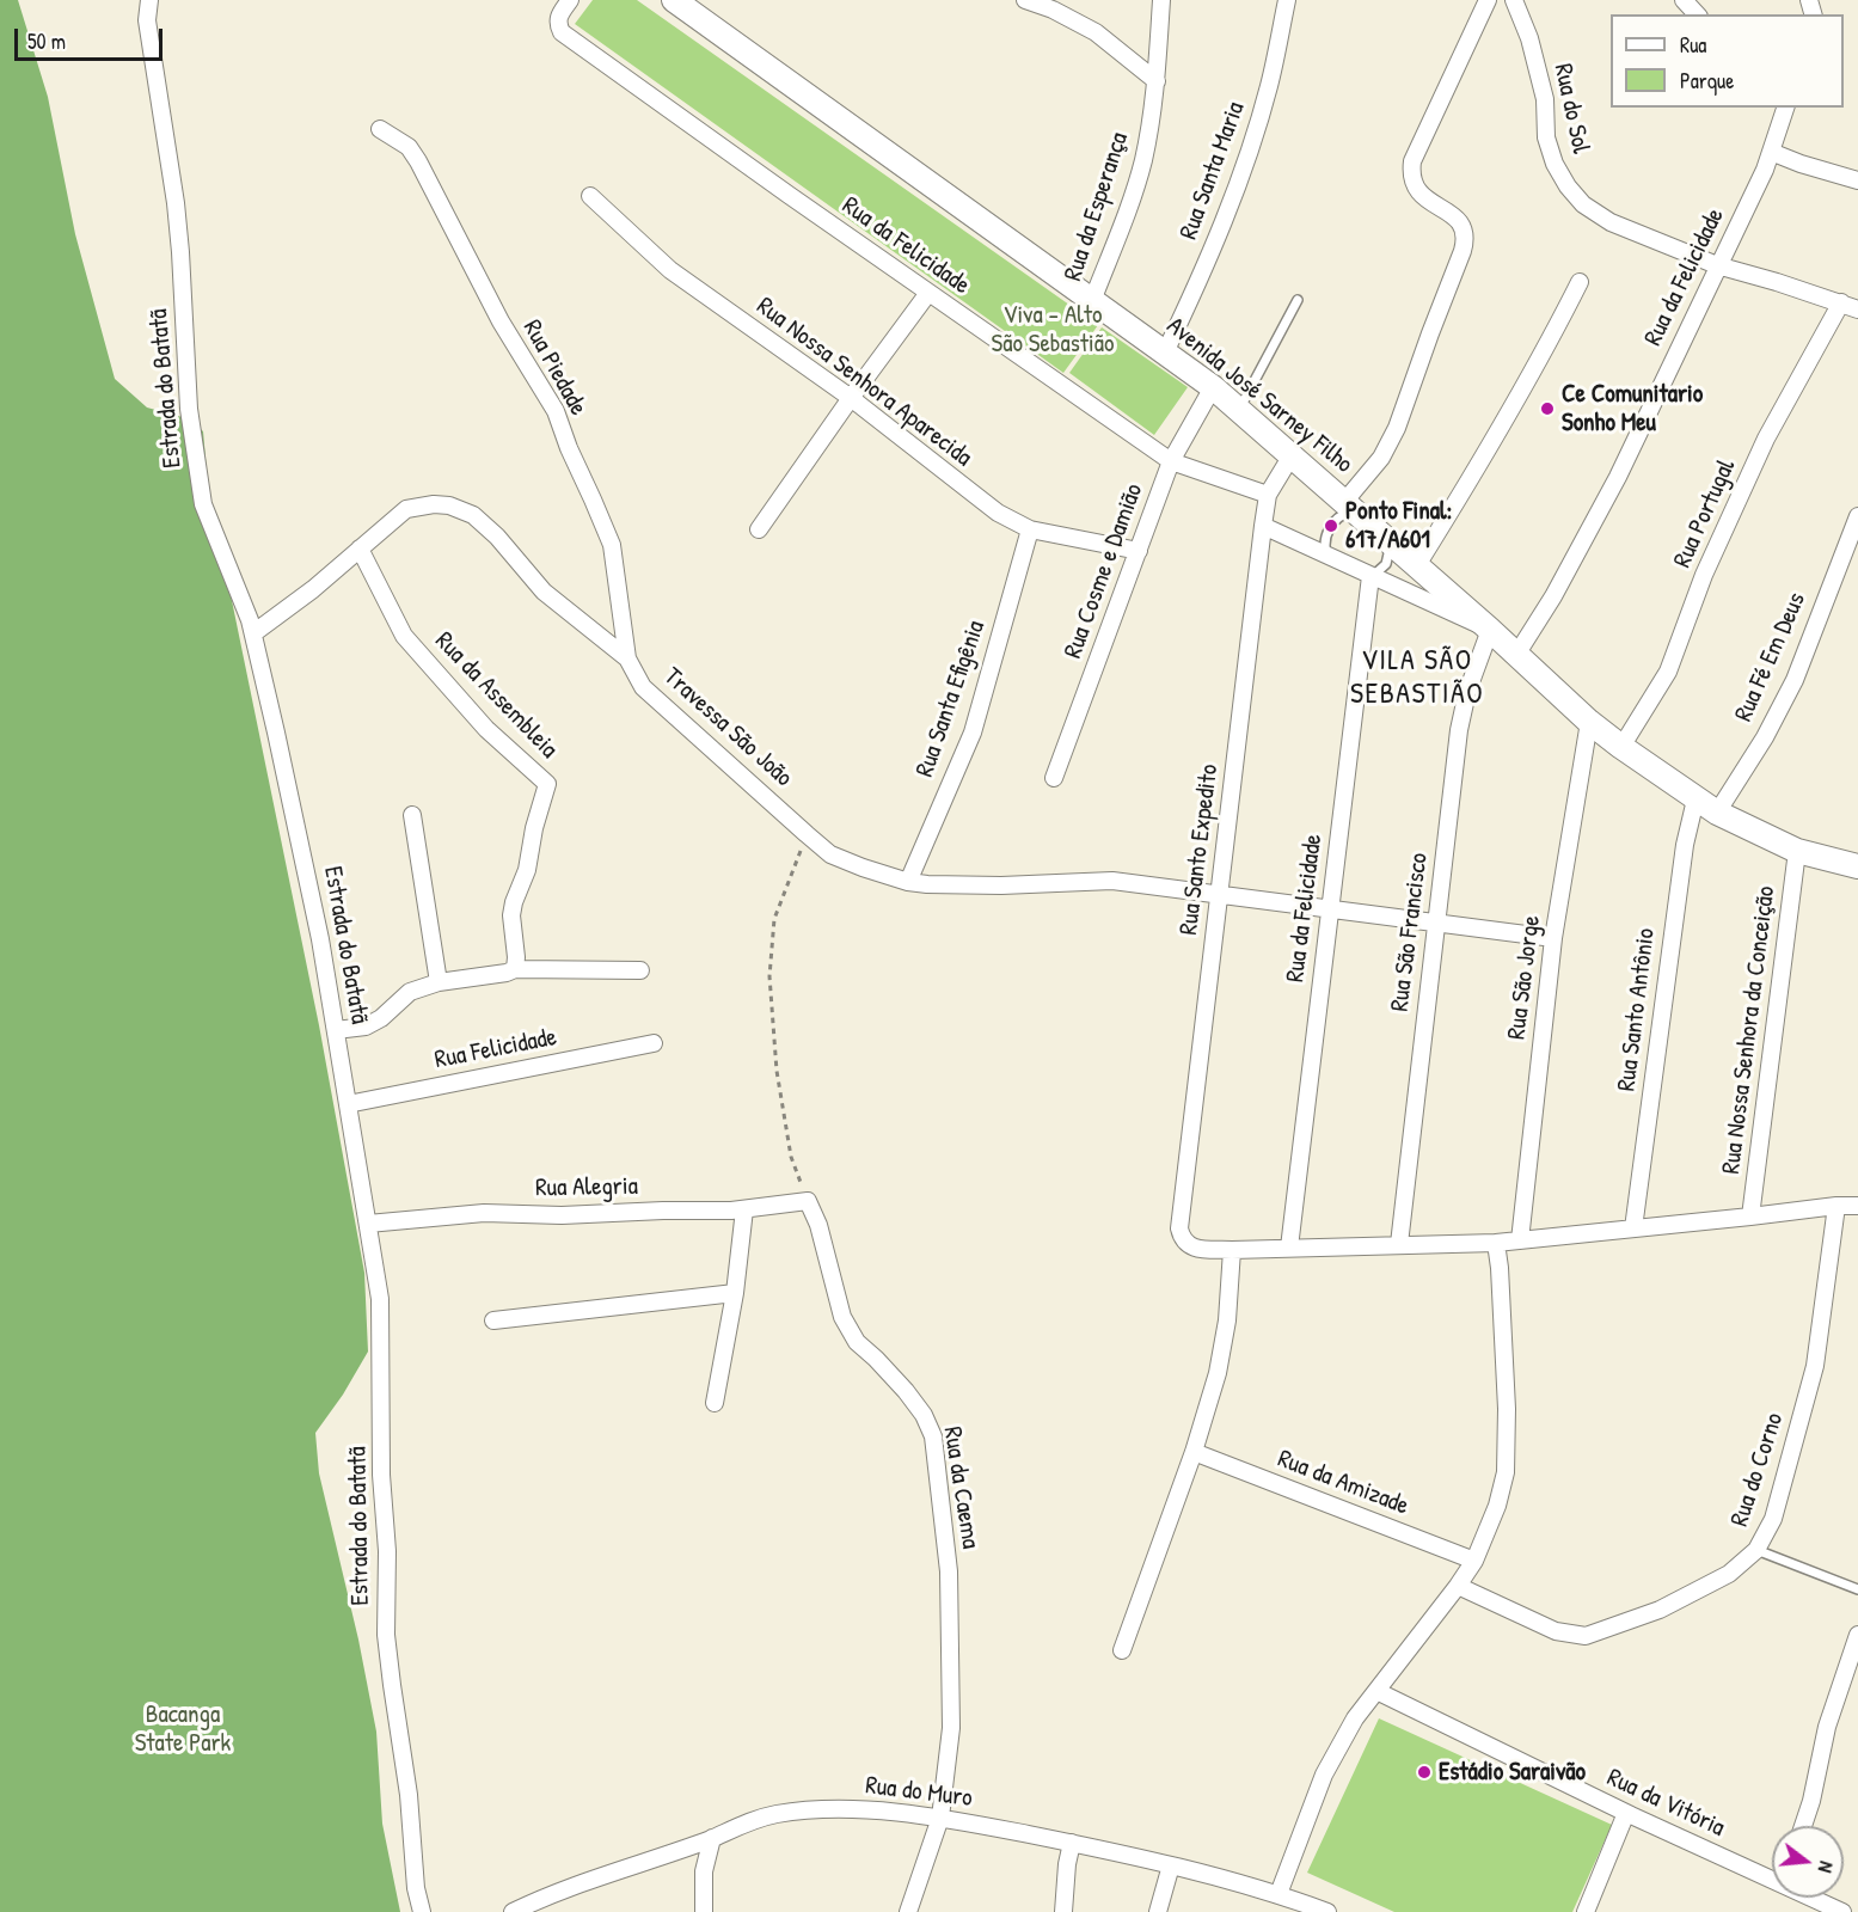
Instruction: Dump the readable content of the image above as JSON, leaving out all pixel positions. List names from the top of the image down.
{
  "streets": {
    "main road": ["Avenida José Sarney Filho"],
    "street": [
      "Rua do Sol",
      "Rua Santa Maria",
      "Rua da Esperança",
      "Rua da Felicidade",
      "Rua Piedade",
      "Rua Nossa Senhora Aparecida",
      "Estrada do Batatã",
      "Rua Portugal",
      "Rua Cosme e Damião",
      "Rua Fé Em Deus",
      "Rua da Assembleia",
      "Rua Santa Efigênia",
      "Travessa São João",
      "Rua Santo Expedito",
      "Rua São Francisco",
      "Rua São Jorge",
      "Rua Santo Antônio",
      "Rua Nossa Senhora da Conceição",
      "Rua Felicidade",
      "Rua Alegria",
      "Rua do Corno",
      "Rua da Amizade",
      "Rua da Caema",
      "Rua do Muro",
      "Rua da Vitória"
    ]
  },
  "crossings": [
    ["Rua do Sol", "Rua da Felicidade"],
    ["Rua do Sol", "Rua Portugal"],
    ["Rua Santa Maria", "Avenida José Sarney Filho"],
    ["Rua da Esperança", "Avenida José Sarney Filho"],
    ["Rua da Felicidade", "Avenida José Sarney Filho"],
    ["Rua da Felicidade", "Rua Cosme e Damião"],
    ["Rua da Felicidade", "Rua Santo Expedito"],
    ["Rua Piedade", "Travessa São João"],
    ["Rua Nossa Senhora Aparecida", "Rua Cosme e Damião"],
    ["Rua Nossa Senhora Aparecida", "Rua Santa Efigênia"],
    ["Estrada do Batatã", "Travessa São João"],
    ["Estrada do Batatã", "Rua Felicidade"],
    ["Estrada do Batatã", "Rua Alegria"],
    ["Avenida José Sarney Filho", "Rua Portugal"],
    ["Avenida José Sarney Filho", "Rua Cosme e Damião"],
    ["Avenida José Sarney Filho", "Rua Fé Em Deus"],
    ["Avenida José Sarney Filho", "Rua Santo Expedito"],
    ["Avenida José Sarney Filho", "Rua São Francisco"],
    ["Avenida José Sarney Filho", "Rua São Jorge"],
    ["Avenida José Sarney Filho", "Rua Santo Antônio"],
    ["Avenida José Sarney Filho", "Rua Nossa Senhora da Conceição"],
    ["Rua da Assembleia", "Travessa São João"],
    ["Rua Santa Efigênia", "Travessa São João"],
    ["Travessa São João", "Rua Santo Expedito"],
    ["Rua Alegria", "Rua da Caema"],
    ["Rua da Caema", "Rua do Muro"]
  ],
  "districts": ["VILA SÃO SEBASTIÃO"],
  "parks": ["Viva - Alto São Sebastião", "Bacanga State Park"],
  "places": ["Ce Comunitario Sonho Meu", "Ponto Final: 617/A601", "Estádio Saraivão"],
  "legend": ["Rua", "Parque"],
  "scale_bar": "50 m",
  "north": "right"
}
